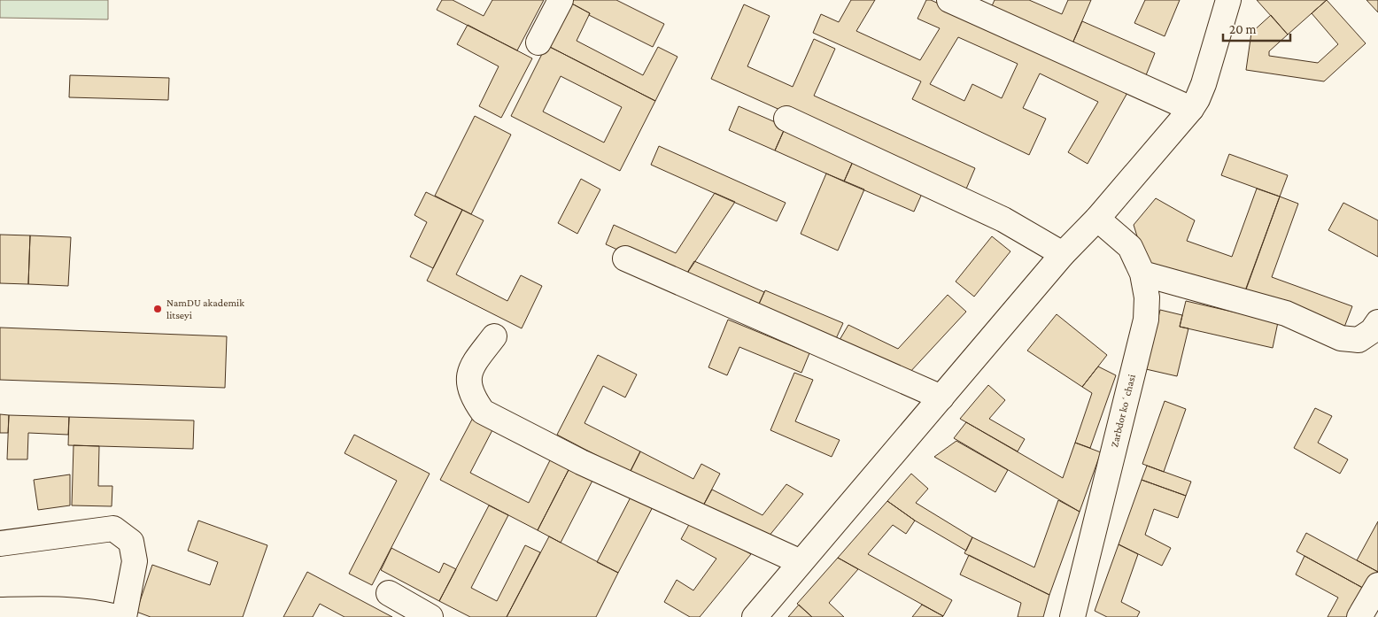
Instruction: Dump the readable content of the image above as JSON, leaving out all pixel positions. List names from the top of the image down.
{
  "streets": {
    "street": ["Zarbdor koʻchasi"]
  },
  "places": ["NamDU akademik litseyi"],
  "scale_bar": "20 m"
}
